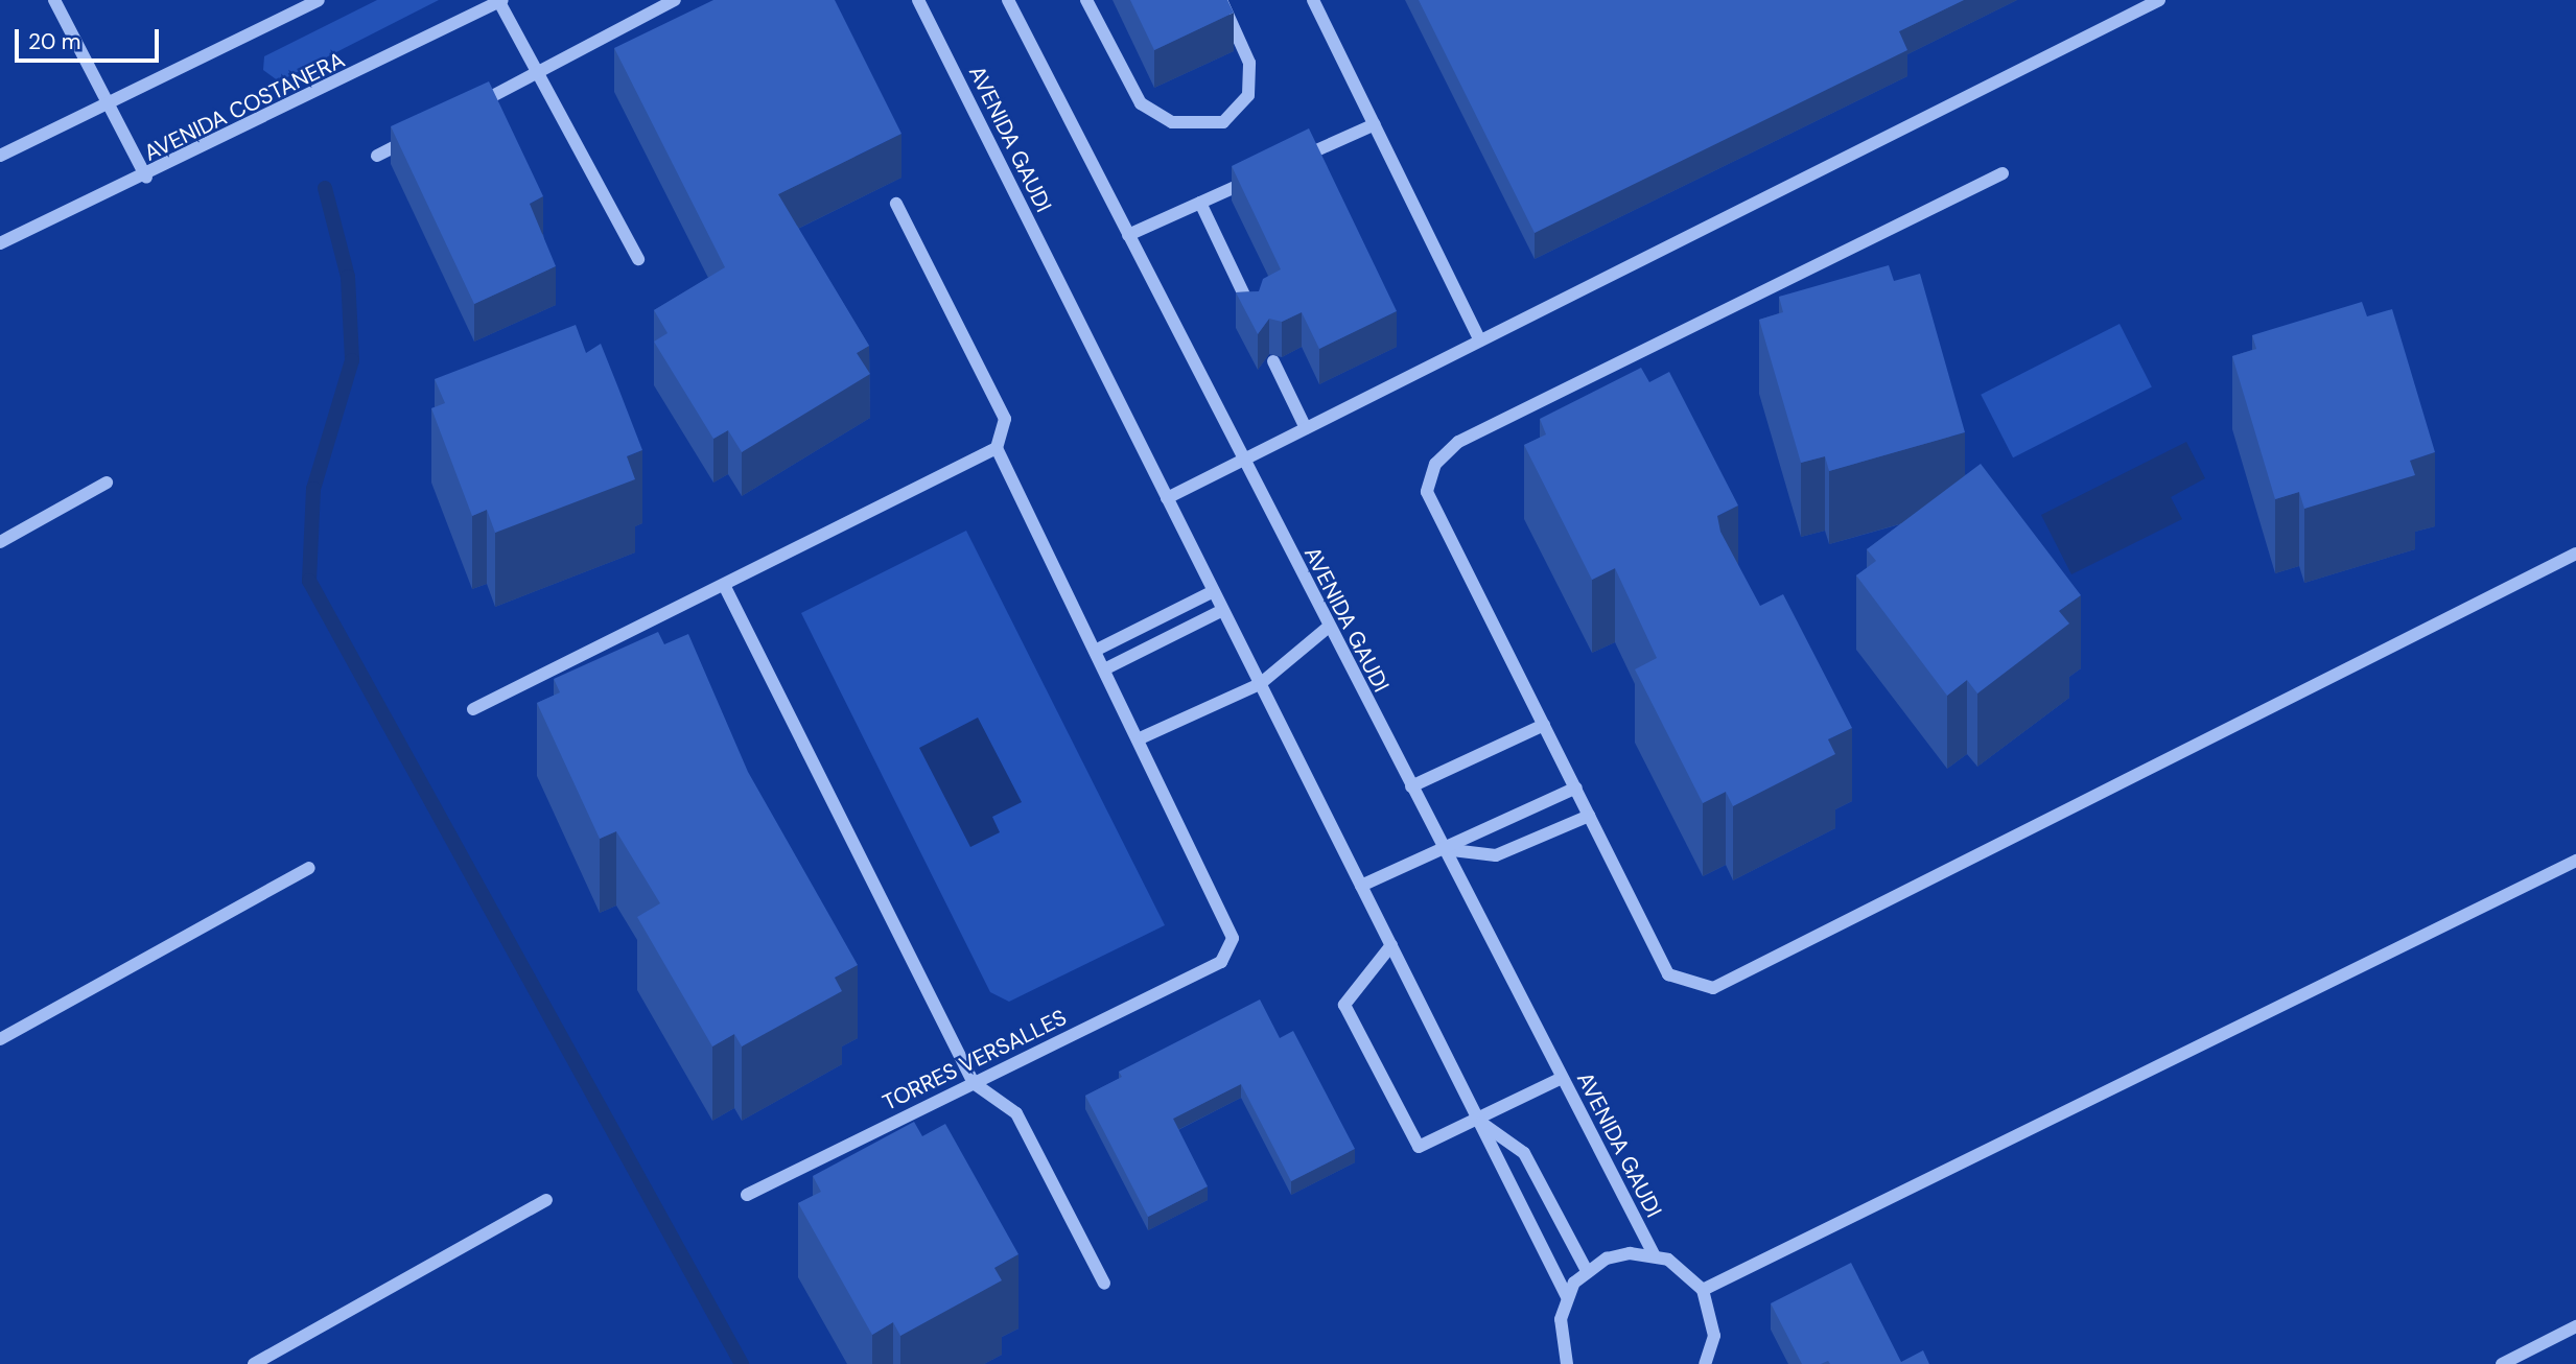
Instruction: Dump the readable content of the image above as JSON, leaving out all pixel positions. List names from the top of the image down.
{
  "streets": {
    "street": ["AVENIDA COSTANERA", "AVENIDA GAUDI", "TORRES VERSALLES"]
  },
  "scale_bar": "20 m"
}
